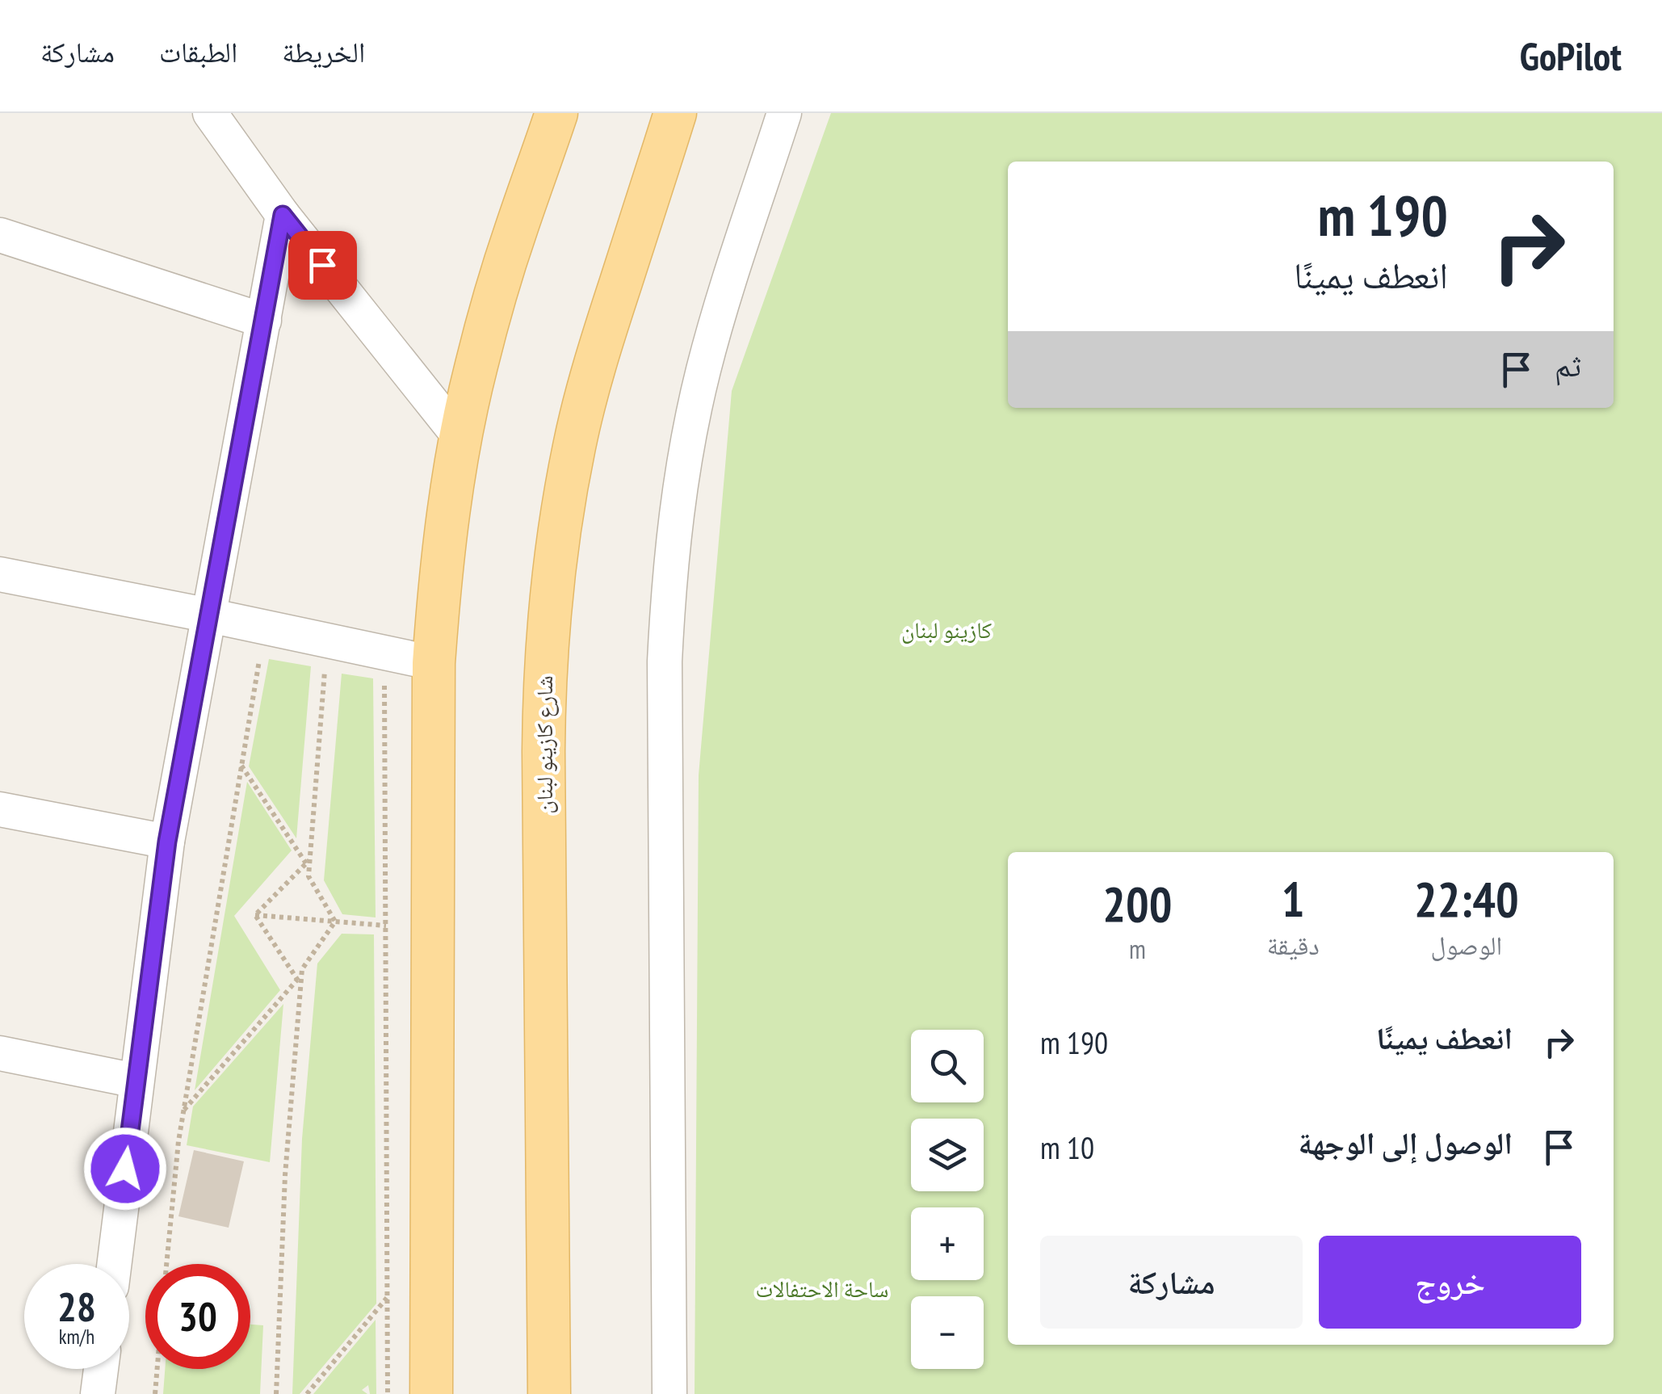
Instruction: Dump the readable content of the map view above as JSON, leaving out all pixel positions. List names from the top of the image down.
{
  "streets": {
    "main road": ["شارع كازينو لبنان"]
  },
  "parks": ["كازينو لبنان", "ساحة الاحتفالات"],
  "page": {
    "header": "GoPilot",
    "nav": ["الخريطة", "الطبقات", "مشاركة"],
    "turn": ["190 m", "انعطف يمينًا"],
    "then": "ثم",
    "eta": [
      "22:40",
      "الوصول",
      "1",
      "دقيقة",
      "200",
      "m"
    ],
    "list": [
      {
        "name": "انعطف يمينًا",
        "value": "190 m"
      },
      {
        "name": "الوصول إلى الوجهة",
        "value": "10 m"
      }
    ],
    "map_buttons": ["+", "−"],
    "buttons": ["خروج", "مشاركة"],
    "speed": "28 km/h",
    "limit": "30"
  }
}
